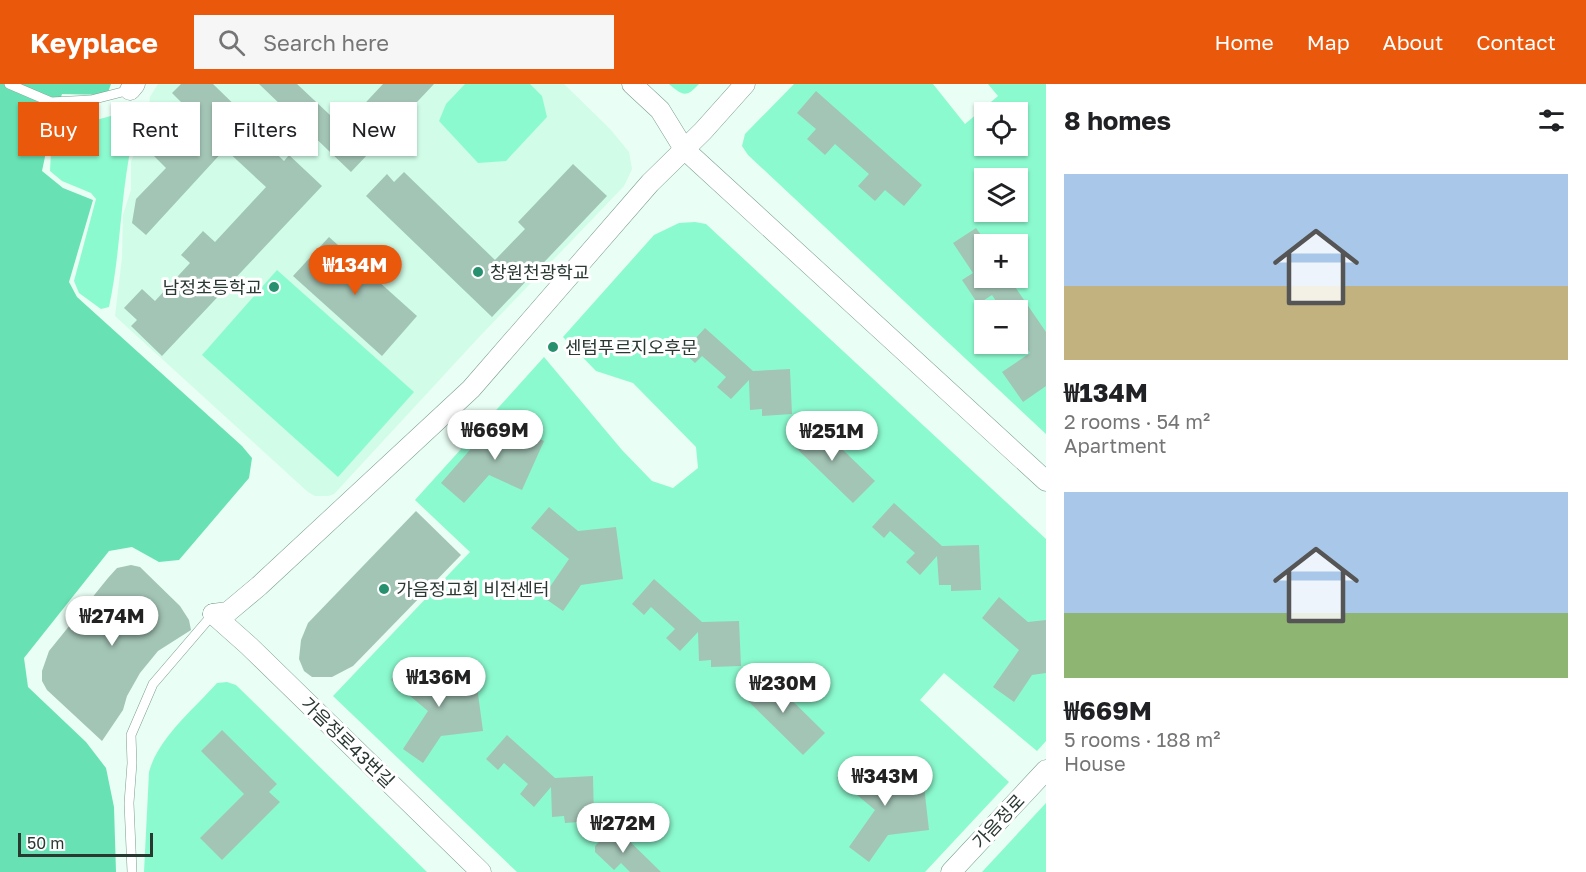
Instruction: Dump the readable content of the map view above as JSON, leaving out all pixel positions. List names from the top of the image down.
{
  "streets": {
    "street": ["가음정로43번길", "가음정로"]
  },
  "places": [
    "창원천광학교",
    "남정초등학교",
    "센텀푸르지오후문",
    "가음정교회 비전센터"
  ],
  "scale_bar": "50 m",
  "page": {
    "header": "Keyplace",
    "search": "Search here",
    "nav": [
      "Home",
      "Map",
      "About",
      "Contact"
    ],
    "heading": "8 homes",
    "map_buttons": ["+", "−"],
    "chip": [
      "Buy",
      "Rent",
      "Filters",
      "New"
    ],
    "list": [
      {
        "name": "₩134M",
        "note": "2 rooms · 54 m² · Apartment"
      },
      {
        "name": "₩669M",
        "note": "5 rooms · 188 m² · House"
      }
    ],
    "price": [
      "₩134M",
      "₩669M",
      "₩251M",
      "₩274M",
      "₩136M",
      "₩230M",
      "₩343M",
      "₩272M"
    ],
    "scale": "50 m"
  }
}
